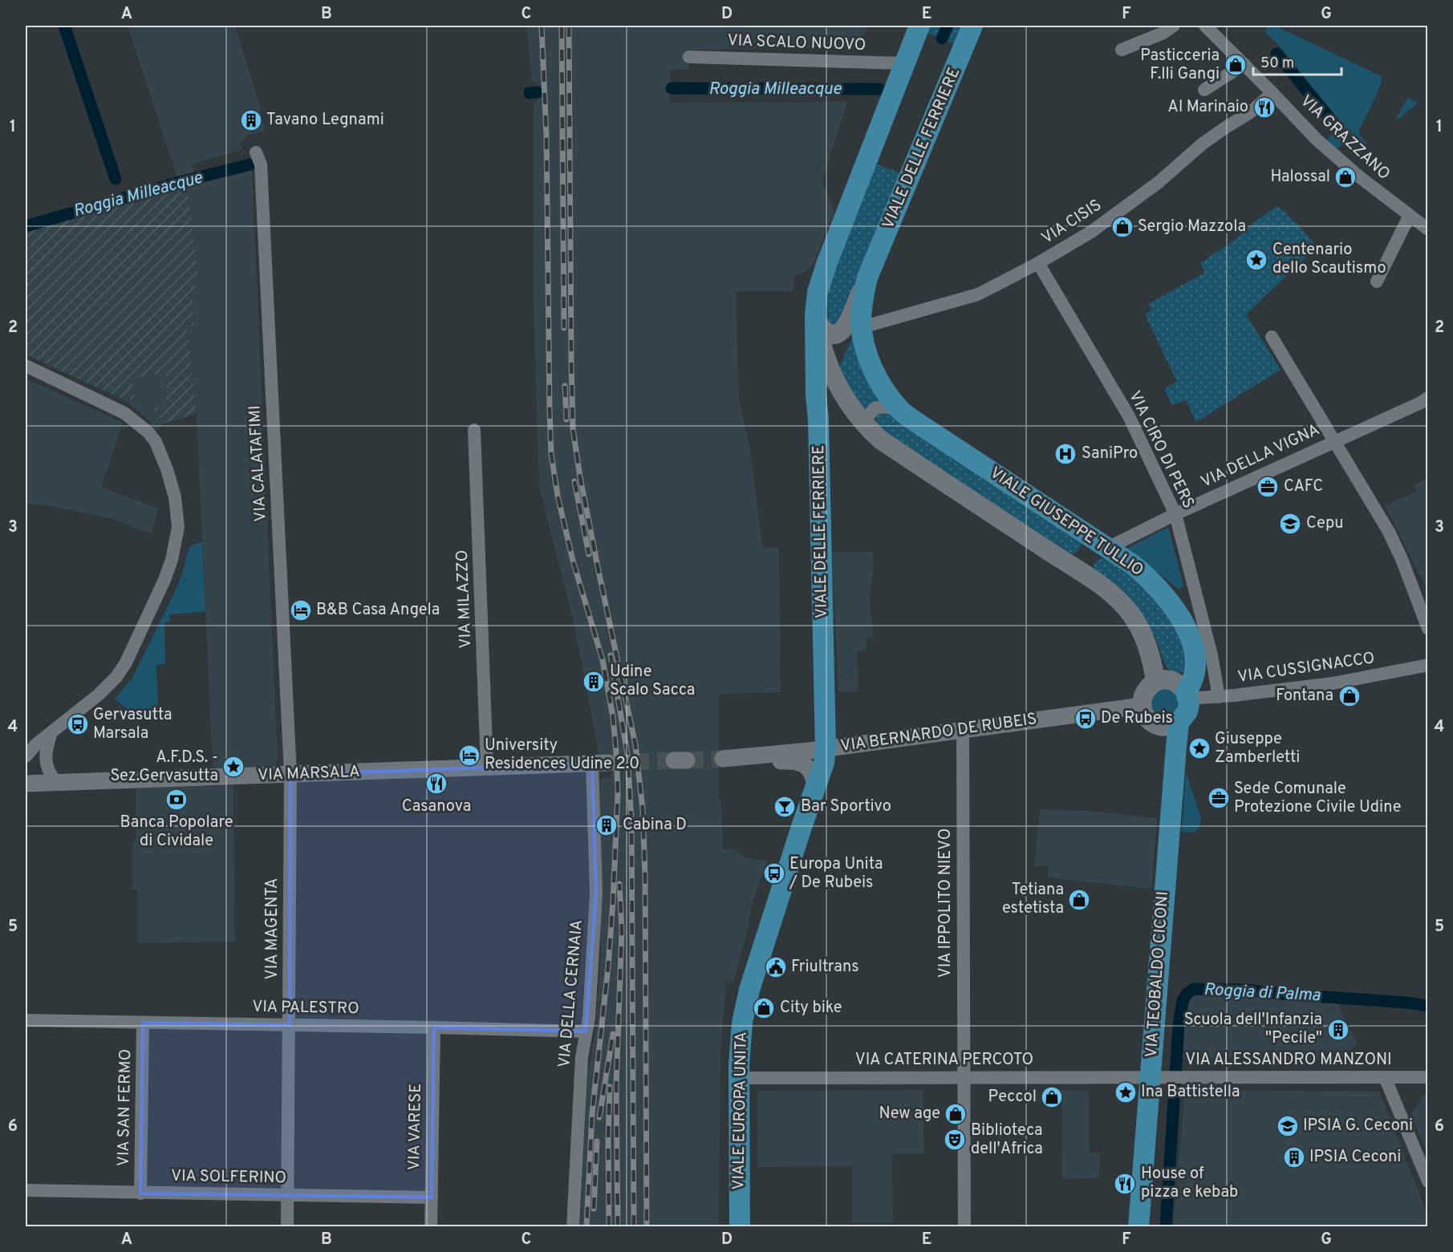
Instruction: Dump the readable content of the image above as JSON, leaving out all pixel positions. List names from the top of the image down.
{
  "streets": {
    "main road": [
      "VIALE DELLE FERRIERE",
      "VIALE GIUSEPPE TULLIO",
      "VIA TEOBALDO CICONI",
      "VIALE EUROPA UNITA"
    ],
    "street": [
      "VIA SCALO NUOVO",
      "VIA GRAZZANO",
      "VIA CISIS",
      "VIA CIRO DI PERS",
      "VIA DELLA VIGNA",
      "VIA CALATAFIMI",
      "VIA MILAZZO",
      "VIA CUSSIGNACCO",
      "VIA BERNARDO DE RUBEIS",
      "VIA MARSALA",
      "VIA IPPOLITO NIEVO",
      "VIA MAGENTA",
      "VIA DELLA CERNAIA",
      "VIA PALESTRO",
      "VIA CATERINA PERCOTO",
      "VIA ALESSANDRO MANZONI",
      "VIA SAN FERMO",
      "VIA VARESE",
      "VIA SOLFERINO"
    ]
  },
  "crossings": [
    ["VIA SCALO NUOVO", "VIALE DELLE FERRIERE"],
    ["VIA GRAZZANO", "VIA CISIS"],
    ["VIALE DELLE FERRIERE", "VIA CISIS"],
    ["VIALE DELLE FERRIERE", "VIALE GIUSEPPE TULLIO"],
    ["VIALE DELLE FERRIERE", "VIA BERNARDO DE RUBEIS"],
    ["VIALE DELLE FERRIERE", "VIALE EUROPA UNITA"],
    ["VIA CISIS", "VIA CIRO DI PERS"],
    ["VIA CISIS", "VIALE GIUSEPPE TULLIO"],
    ["VIA CIRO DI PERS", "VIA DELLA VIGNA"],
    ["VIA CIRO DI PERS", "VIA CUSSIGNACCO"],
    ["VIA DELLA VIGNA", "VIALE GIUSEPPE TULLIO"],
    ["VIA CALATAFIMI", "VIA MARSALA"],
    ["VIA CALATAFIMI", "VIA MAGENTA"],
    ["VIALE GIUSEPPE TULLIO", "VIA CUSSIGNACCO"],
    ["VIALE GIUSEPPE TULLIO", "VIA BERNARDO DE RUBEIS"],
    ["VIALE GIUSEPPE TULLIO", "VIA TEOBALDO CICONI"],
    ["VIA MILAZZO", "VIA MARSALA"],
    ["VIA CUSSIGNACCO", "VIA BERNARDO DE RUBEIS"],
    ["VIA CUSSIGNACCO", "VIA TEOBALDO CICONI"],
    ["VIA BERNARDO DE RUBEIS", "VIA IPPOLITO NIEVO"],
    ["VIA BERNARDO DE RUBEIS", "VIA TEOBALDO CICONI"],
    ["VIA BERNARDO DE RUBEIS", "VIALE EUROPA UNITA"],
    ["VIA MARSALA", "VIA MAGENTA"],
    ["VIA MARSALA", "VIA DELLA CERNAIA"],
    ["VIA IPPOLITO NIEVO", "VIA CATERINA PERCOTO"],
    ["VIA MAGENTA", "VIA PALESTRO"],
    ["VIA MAGENTA", "VIA SOLFERINO"],
    ["VIA TEOBALDO CICONI", "VIA CATERINA PERCOTO"],
    ["VIA TEOBALDO CICONI", "VIA ALESSANDRO MANZONI"],
    ["VIA DELLA CERNAIA", "VIA PALESTRO"],
    ["VIA PALESTRO", "VIA SAN FERMO"],
    ["VIA PALESTRO", "VIA VARESE"],
    ["VIA CATERINA PERCOTO", "VIA ALESSANDRO MANZONI"],
    ["VIA CATERINA PERCOTO", "VIALE EUROPA UNITA"],
    ["VIA SAN FERMO", "VIA SOLFERINO"],
    ["VIA VARESE", "VIA SOLFERINO"]
  ],
  "water": ["Roggia Milleacque", "Roggia di Palma"],
  "places": {
    "shop": [
      "Pasticceria F.lli Gangi",
      "Halossal",
      "Sergio Mazzola",
      "Fontana",
      "Tetiana estetista",
      "City bike",
      "Peccol",
      "New age"
    ],
    "restaurant": ["Al Marinaio", "Casanova", "House of pizza e kebab"],
    "building": [
      "Tavano Legnami",
      "Udine Scalo Sacca",
      "Cabina D",
      "Scuola dell'Infanzia \"Pecile\"",
      "IPSIA Ceconi"
    ],
    "place": [
      "Centenario dello Scautismo",
      "Giuseppe Zamberletti",
      "A.F.D.S. - Sez.Gervasutta",
      "Ina Battistella"
    ],
    "hospital": ["SaniPro"],
    "office": ["CAFC", "Sede Comunale Protezione Civile Udine"],
    "school or university": ["Cepu", "IPSIA G. Ceconi"],
    "hotel": ["B&B Casa Angela", "University Residences Udine 2.0"],
    "bus stop": ["De Rubeis", "Gervasutta Marsala", "Europa Unita / De Rubeis"],
    "bank": ["Banca Popolare di Cividale"],
    "bar": ["Bar Sportivo"],
    "public building": ["Friultrans"],
    "theatre": ["Biblioteca dell'Africa"]
  },
  "scale_bar": "50 m",
  "grid": {
    "columns": [
      "A",
      "B",
      "C",
      "D",
      "E",
      "F",
      "G"
    ],
    "rows": [
      "1",
      "2",
      "3",
      "4",
      "5",
      "6"
    ]
  }
}
